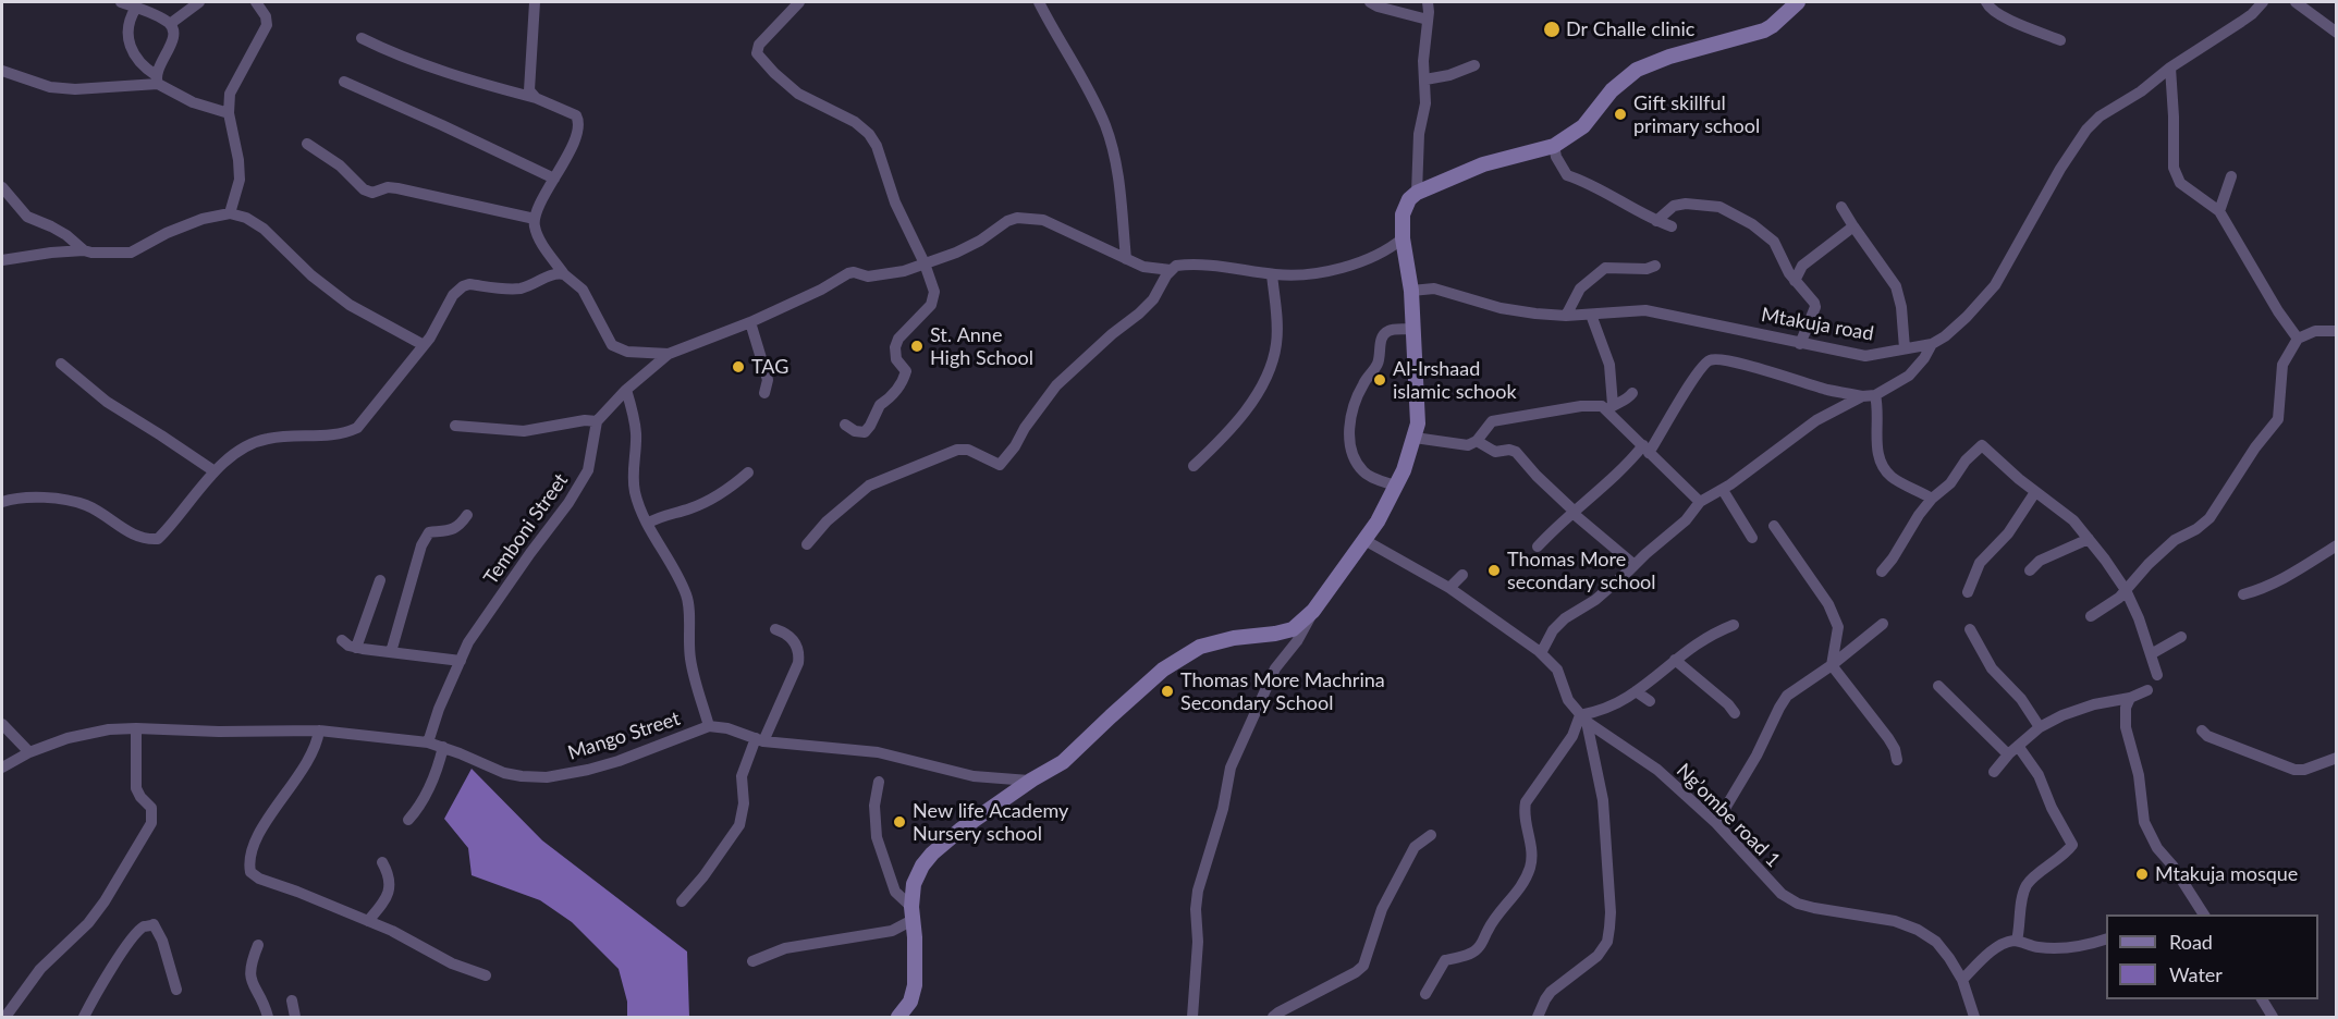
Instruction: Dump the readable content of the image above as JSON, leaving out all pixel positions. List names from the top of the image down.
{
  "streets": {
    "street": [
      "Mtakuja road",
      "Temboni Street",
      "Mango Street",
      "Ng’ombe road 1"
    ]
  },
  "crossings": [
    ["Temboni Street", "Mango Street"]
  ],
  "places": [
    "Dr Challe clinic",
    "Gift skillful primary school",
    "St. Anne High School",
    "TAG",
    "Al-Irshaad islamic schook",
    "Thomas More secondary school",
    "Thomas More Machrina Secondary School",
    "New life Academy Nursery school",
    "Mtakuja mosque"
  ],
  "legend": ["Road", "Water"]
}
